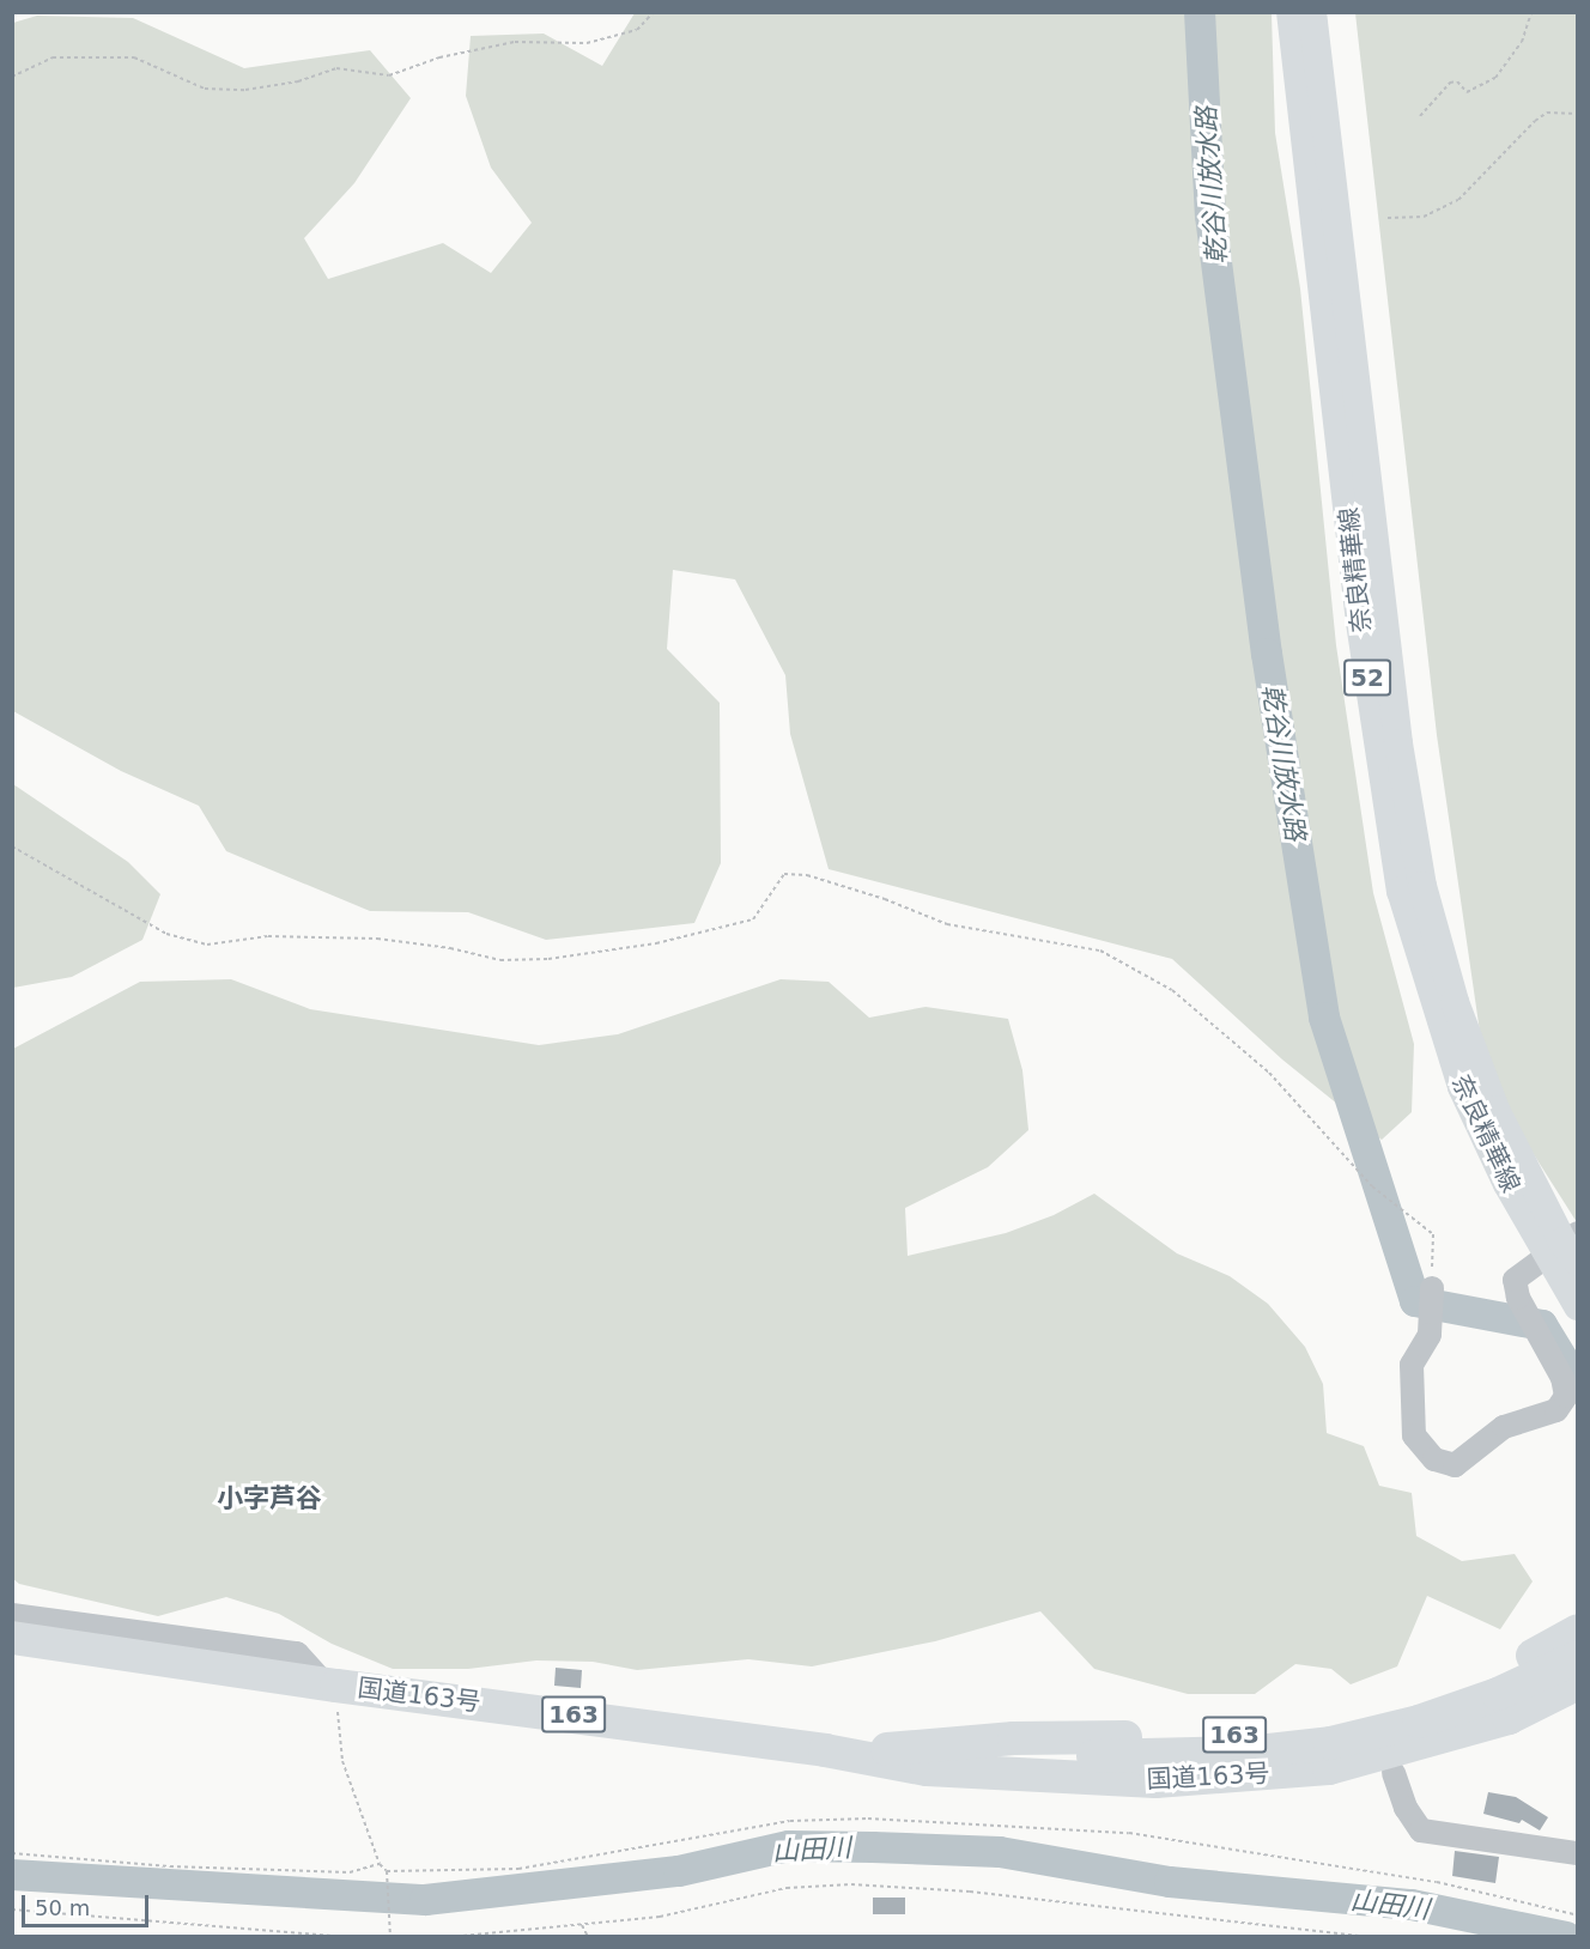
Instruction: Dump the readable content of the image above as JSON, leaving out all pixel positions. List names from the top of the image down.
{
  "streets": {
    "highway": ["国道163号", "163"],
    "main road": ["奈良精華線", "52"]
  },
  "crossings": [
    ["国道163号", "163"]
  ],
  "districts": ["小字芦谷"],
  "water": ["乾谷川放水路", "山田川"],
  "scale_bar": "50 m"
}
